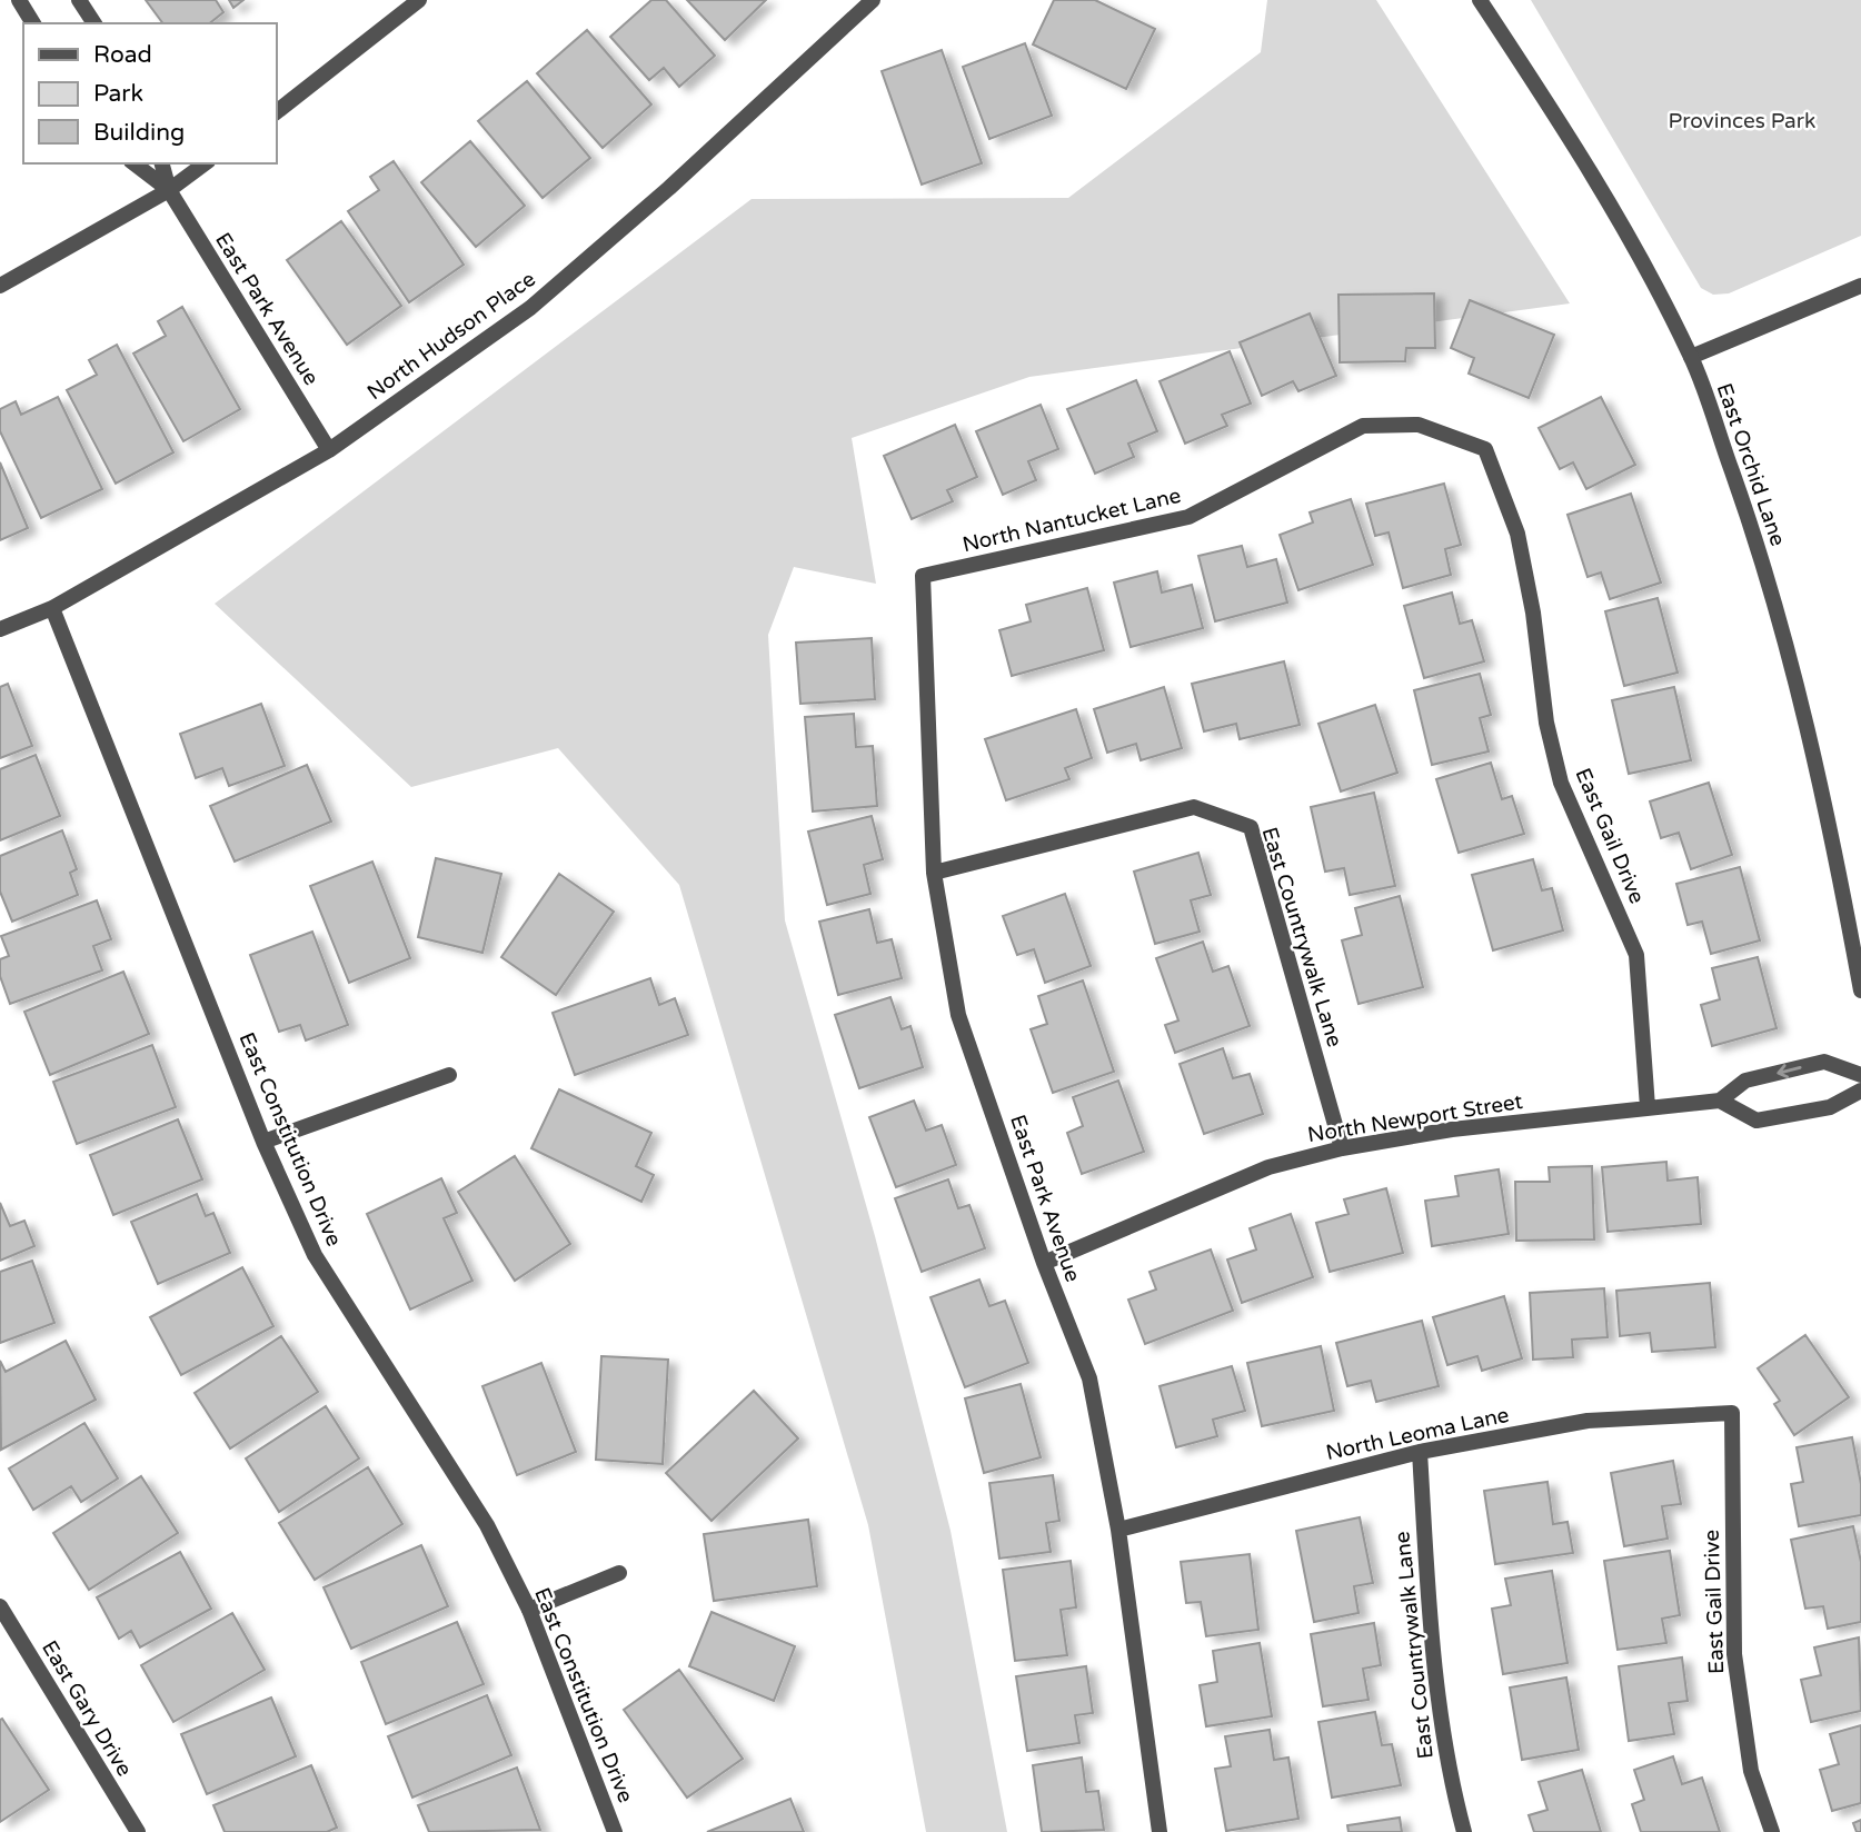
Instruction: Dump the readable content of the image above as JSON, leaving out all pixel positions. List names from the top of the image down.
{
  "streets": {
    "street": [
      "East Park Avenue",
      "North Hudson Place",
      "East Orchid Lane",
      "North Nantucket Lane",
      "East Gail Drive",
      "East Countrywalk Lane",
      "North Newport Street",
      "East Constitution Drive",
      "North Leoma Lane",
      "East Gary Drive"
    ]
  },
  "crossings": [
    ["East Park Avenue", "North Hudson Place"],
    ["East Park Avenue", "North Nantucket Lane"],
    ["East Park Avenue", "East Countrywalk Lane"],
    ["East Park Avenue", "North Newport Street"],
    ["East Park Avenue", "North Leoma Lane"],
    ["North Hudson Place", "East Constitution Drive"],
    ["North Nantucket Lane", "East Gail Drive"],
    ["East Gail Drive", "North Newport Street"],
    ["East Gail Drive", "North Leoma Lane"],
    ["East Countrywalk Lane", "North Newport Street"],
    ["East Countrywalk Lane", "North Leoma Lane"]
  ],
  "parks": ["Provinces Park"],
  "legend": ["Road", "Park", "Building"]
}
